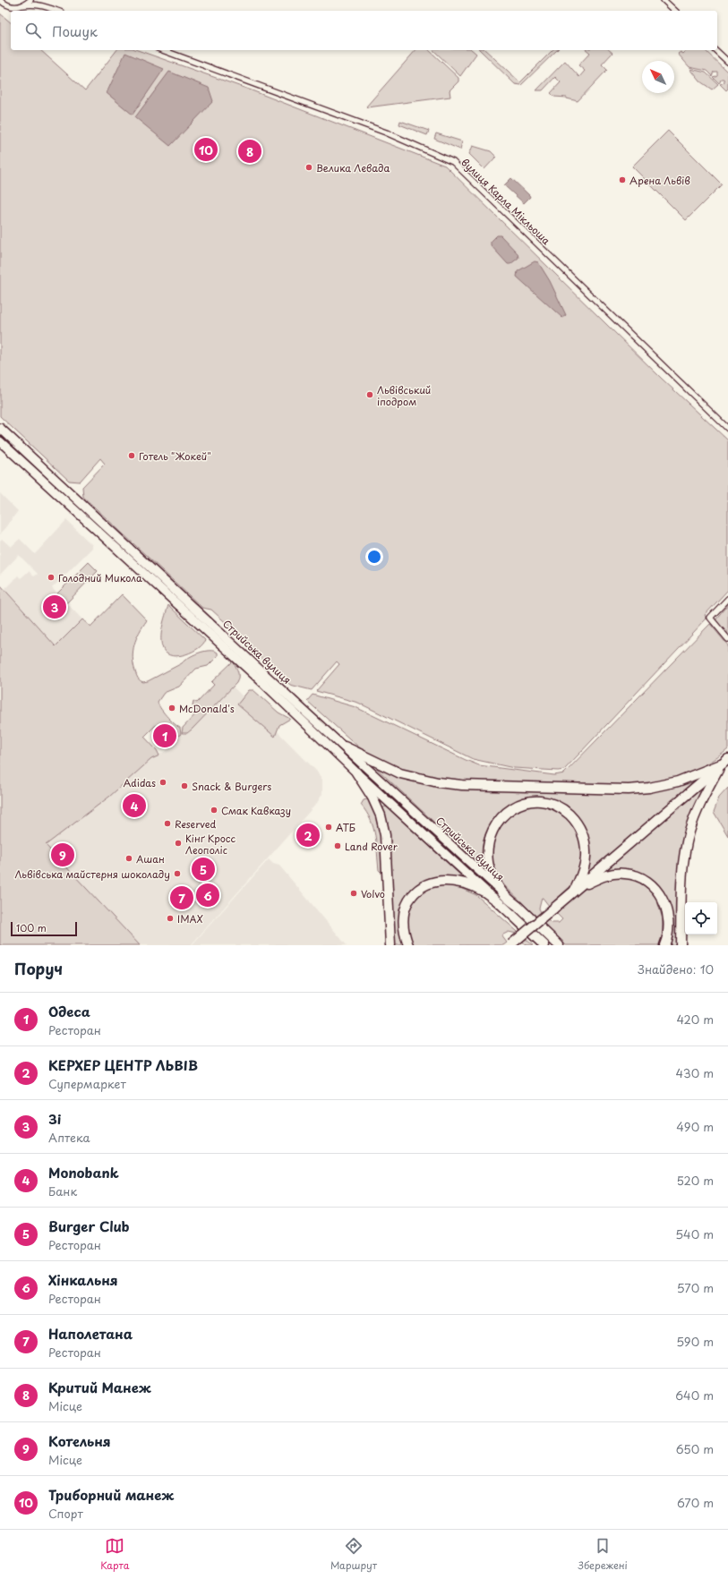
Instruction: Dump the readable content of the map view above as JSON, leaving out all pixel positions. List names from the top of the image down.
{
  "streets": {
    "main road": ["Стрийська вулиця"],
    "street": ["вулиця Карла Мікльоша"]
  },
  "places": [
    "Велика Левада",
    "Арена Львів",
    "Львівський іподром",
    "Готель \"Жокей\"",
    "Голодний Микола",
    "McDonald's",
    "Adidas",
    "Snack & Burgers",
    "Смак Кавказу",
    "Reserved",
    "АТБ",
    "Кінґ Кросс Леополіс",
    "Land Rover",
    "Ашан",
    "Львівська майстерня шоколаду",
    "Volvo",
    "IMAX"
  ],
  "scale_bar": "100 m",
  "north": "top left",
  "page": {
    "search": "Пошук",
    "pins": [
      "10",
      "8",
      "3",
      "1",
      "4",
      "2",
      "9",
      "5",
      "6",
      "7"
    ],
    "scale": "100 m",
    "heading": ["Поруч", "Знайдено: 10"],
    "list": [
      {
        "mark": "1",
        "name": "Одеса",
        "note": "Ресторан",
        "value": "420 m"
      },
      {
        "mark": "2",
        "name": "КЕРХЕР ЦЕНТР ЛЬВІВ",
        "note": "Супермаркет",
        "value": "430 m"
      },
      {
        "mark": "3",
        "name": "3і",
        "note": "Аптека",
        "value": "490 m"
      },
      {
        "mark": "4",
        "name": "Monobank",
        "note": "Банк",
        "value": "520 m"
      },
      {
        "mark": "5",
        "name": "Burger Club",
        "note": "Ресторан",
        "value": "540 m"
      },
      {
        "mark": "6",
        "name": "Хінкальня",
        "note": "Ресторан",
        "value": "570 m"
      },
      {
        "mark": "7",
        "name": "Наполетана",
        "note": "Ресторан",
        "value": "590 m"
      },
      {
        "mark": "8",
        "name": "Критий Манеж",
        "note": "Місце",
        "value": "640 m"
      },
      {
        "mark": "9",
        "name": "Котельня",
        "note": "Місце",
        "value": "650 m"
      },
      {
        "mark": "10",
        "name": "Триборний манеж",
        "note": "Спорт",
        "value": "670 m"
      }
    ],
    "nav": ["Карта", "Маршрут", "Збережені"]
  }
}
